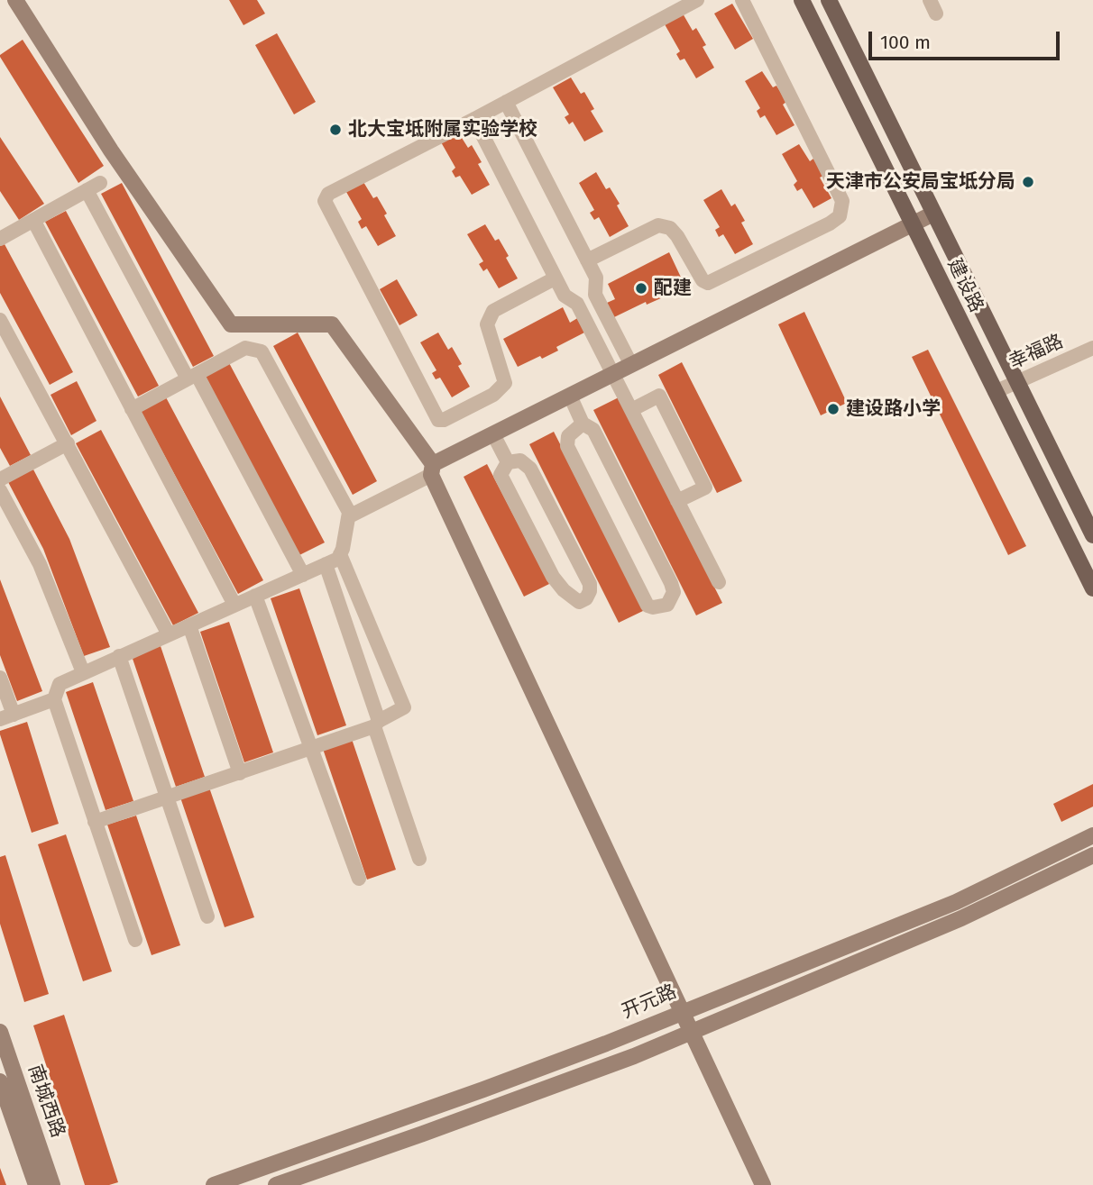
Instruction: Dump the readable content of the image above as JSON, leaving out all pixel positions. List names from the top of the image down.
{
  "streets": {
    "main road": ["建设路", "开元路", "南城西路"],
    "street": ["幸福路"]
  },
  "crossings": [
    ["建设路", "幸福路"]
  ],
  "places": [
    "北大宝坻附属实验学校",
    "天津市公安局宝坻分局",
    "配建",
    "建设路小学"
  ],
  "scale_bar": "100 m"
}
